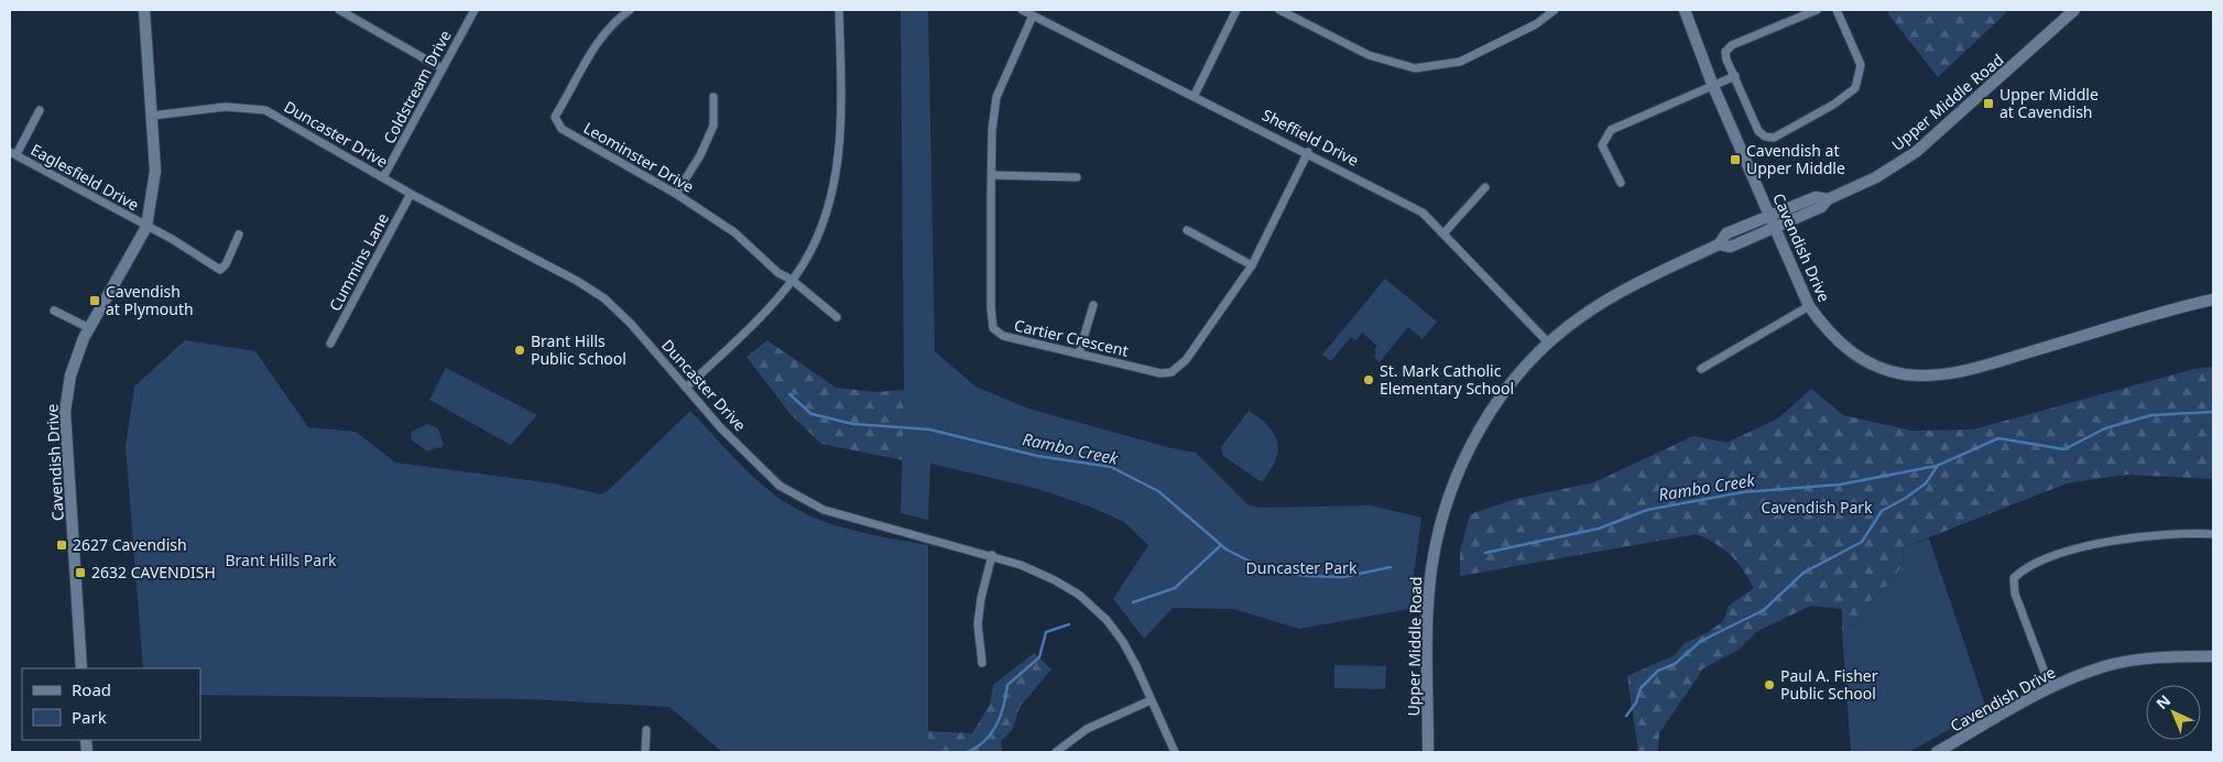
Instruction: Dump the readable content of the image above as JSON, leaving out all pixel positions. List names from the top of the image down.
{
  "streets": {
    "street": [
      "Coldstream Drive",
      "Upper Middle Road",
      "Duncaster Drive",
      "Sheffield Drive",
      "Leominster Drive",
      "Eaglesfield Drive",
      "Cavendish Drive",
      "Cummins Lane",
      "Cartier Crescent"
    ]
  },
  "crossings": [
    ["Coldstream Drive", "Duncaster Drive"],
    ["Upper Middle Road", "Sheffield Drive"],
    ["Upper Middle Road", "Cavendish Drive"],
    ["Duncaster Drive", "Cavendish Drive"],
    ["Duncaster Drive", "Cummins Lane"],
    ["Sheffield Drive", "Cartier Crescent"],
    ["Eaglesfield Drive", "Cavendish Drive"]
  ],
  "water": ["Rambo Creek"],
  "parks": ["Cavendish Park", "Brant Hills Park", "Duncaster Park"],
  "places": {
    "transit": [
      "Upper Middle at Cavendish",
      "Cavendish at Upper Middle",
      "Cavendish at Plymouth",
      "2627 Cavendish",
      "2632 CAVENDISH"
    ],
    "other": ["Brant Hills Public School", "St. Mark Catholic Elementary School", "Paul A. Fisher Public School"]
  },
  "legend": ["Road", "Park"],
  "north": "top left"
}
